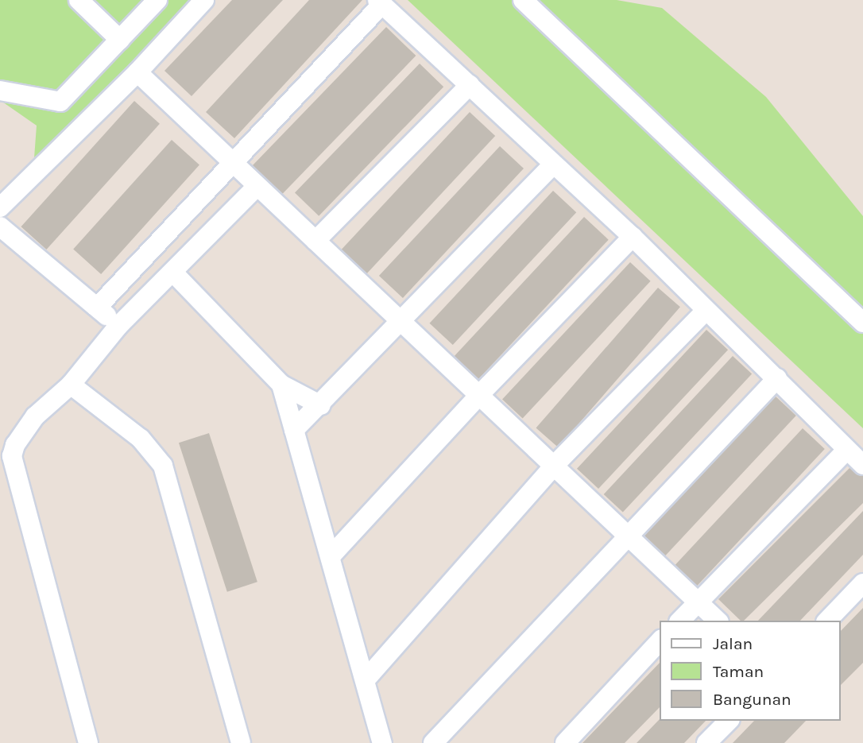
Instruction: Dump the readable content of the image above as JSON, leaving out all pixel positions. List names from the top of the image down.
{
  "legend": ["Jalan", "Taman", "Bangunan"]
}
